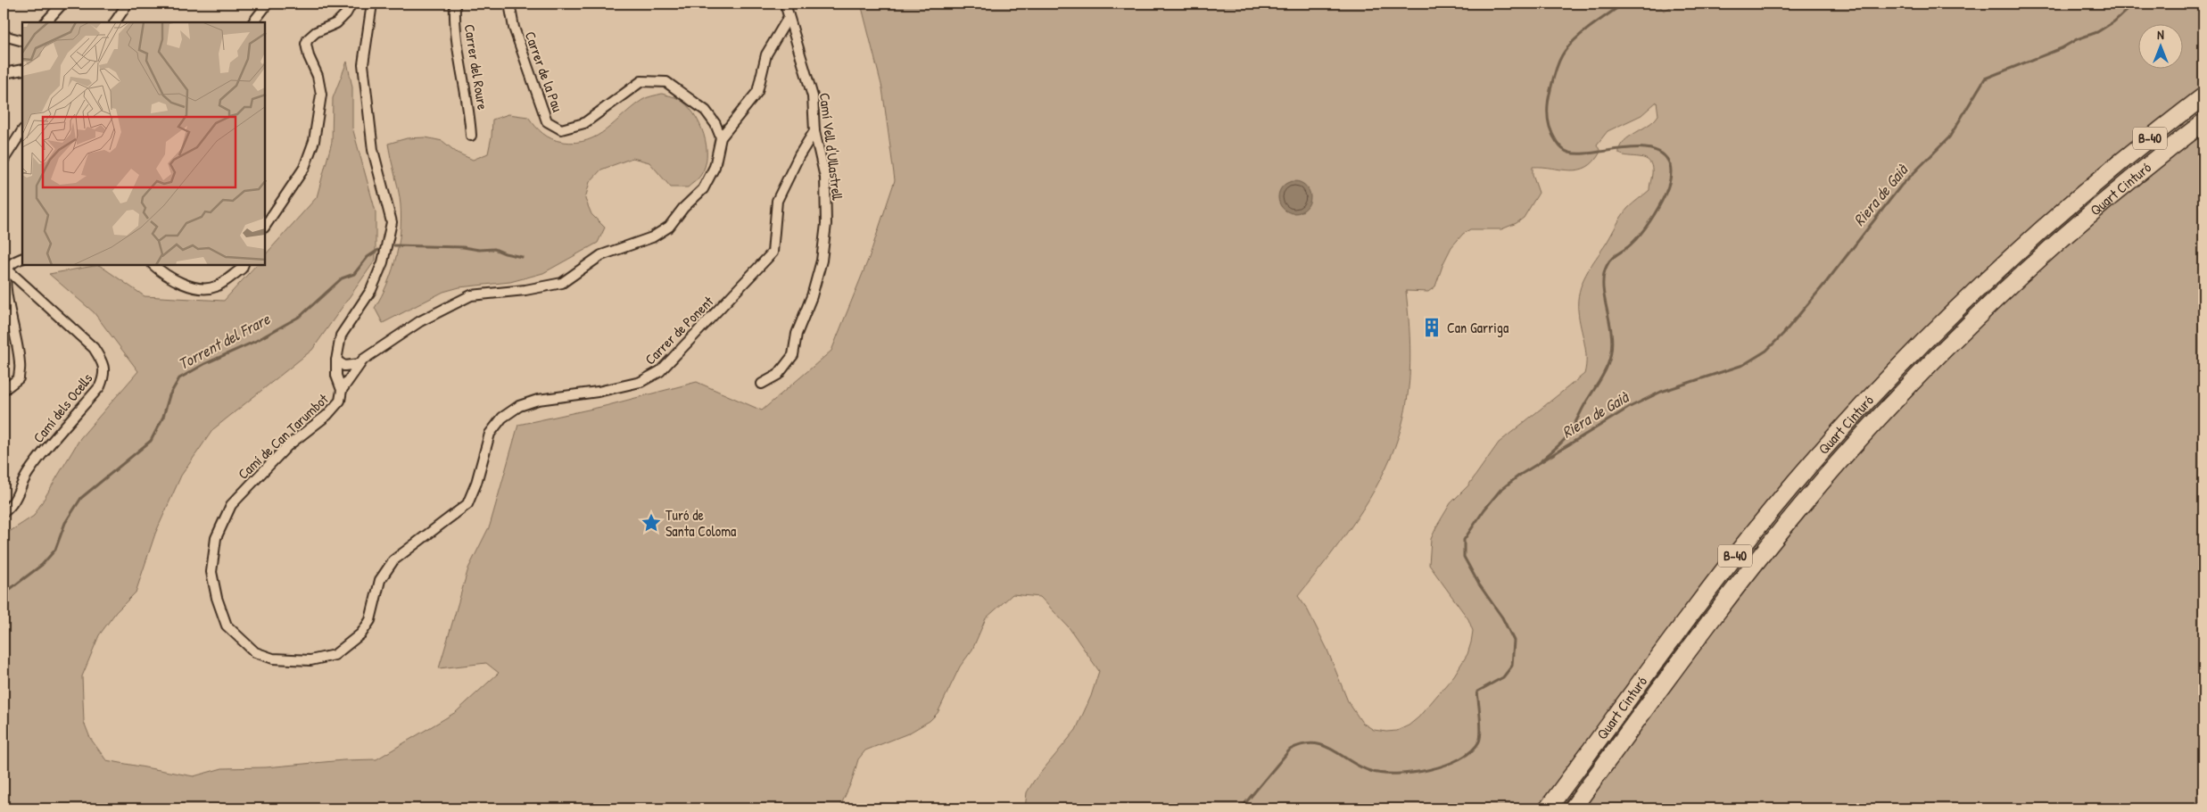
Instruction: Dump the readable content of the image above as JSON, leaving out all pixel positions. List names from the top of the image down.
{
  "streets": {
    "highway": ["B-40", "Quart Cinturó"],
    "street": [
      "Carrer del Roure",
      "Carrer de la Pau",
      "Camí Vell d'Ullastrell",
      "Carrer de Ponent",
      "Camí dels Ocells",
      "Camí de Can Tarumbot"
    ]
  },
  "crossings": [
    ["Camí Vell d'Ullastrell", "Carrer de Ponent"],
    ["Carrer de Ponent", "Camí de Can Tarumbot"]
  ],
  "water": ["Riera de Gaià", "Torrent del Frare"],
  "places": {
    "building": ["Can Garriga"],
    "place": ["Turó de Santa Coloma"]
  },
  "north": "top"
}
